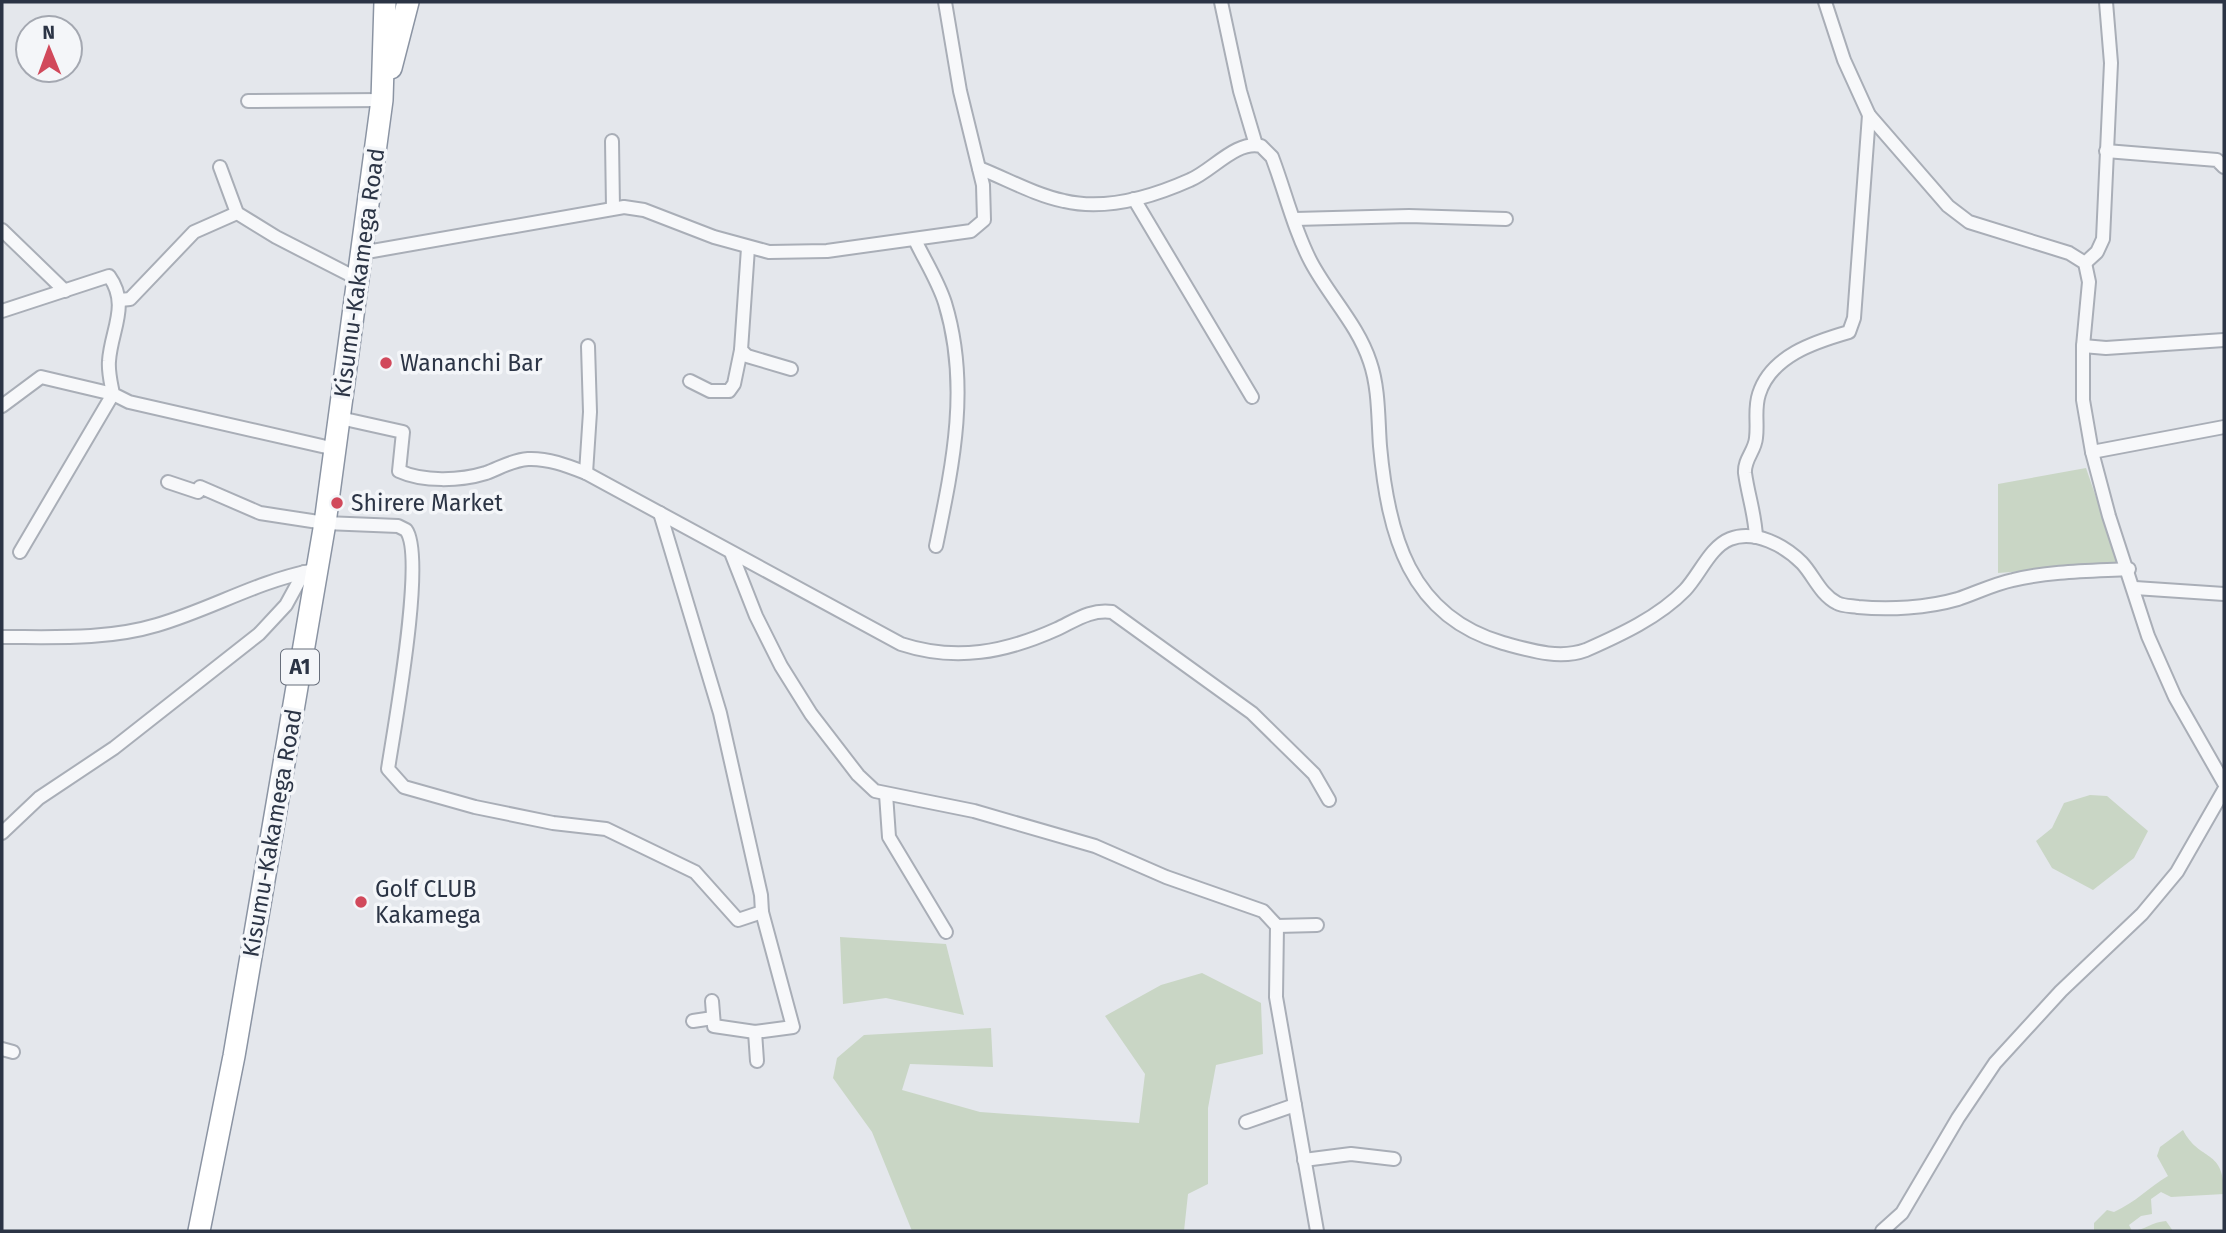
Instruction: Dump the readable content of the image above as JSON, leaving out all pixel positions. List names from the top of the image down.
{
  "streets": {
    "highway": ["Kisumu-Kakamega Road", "A1"]
  },
  "places": ["Wananchi Bar", "Shirere Market", "Golf CLUB Kakamega"],
  "north": "top"
}
